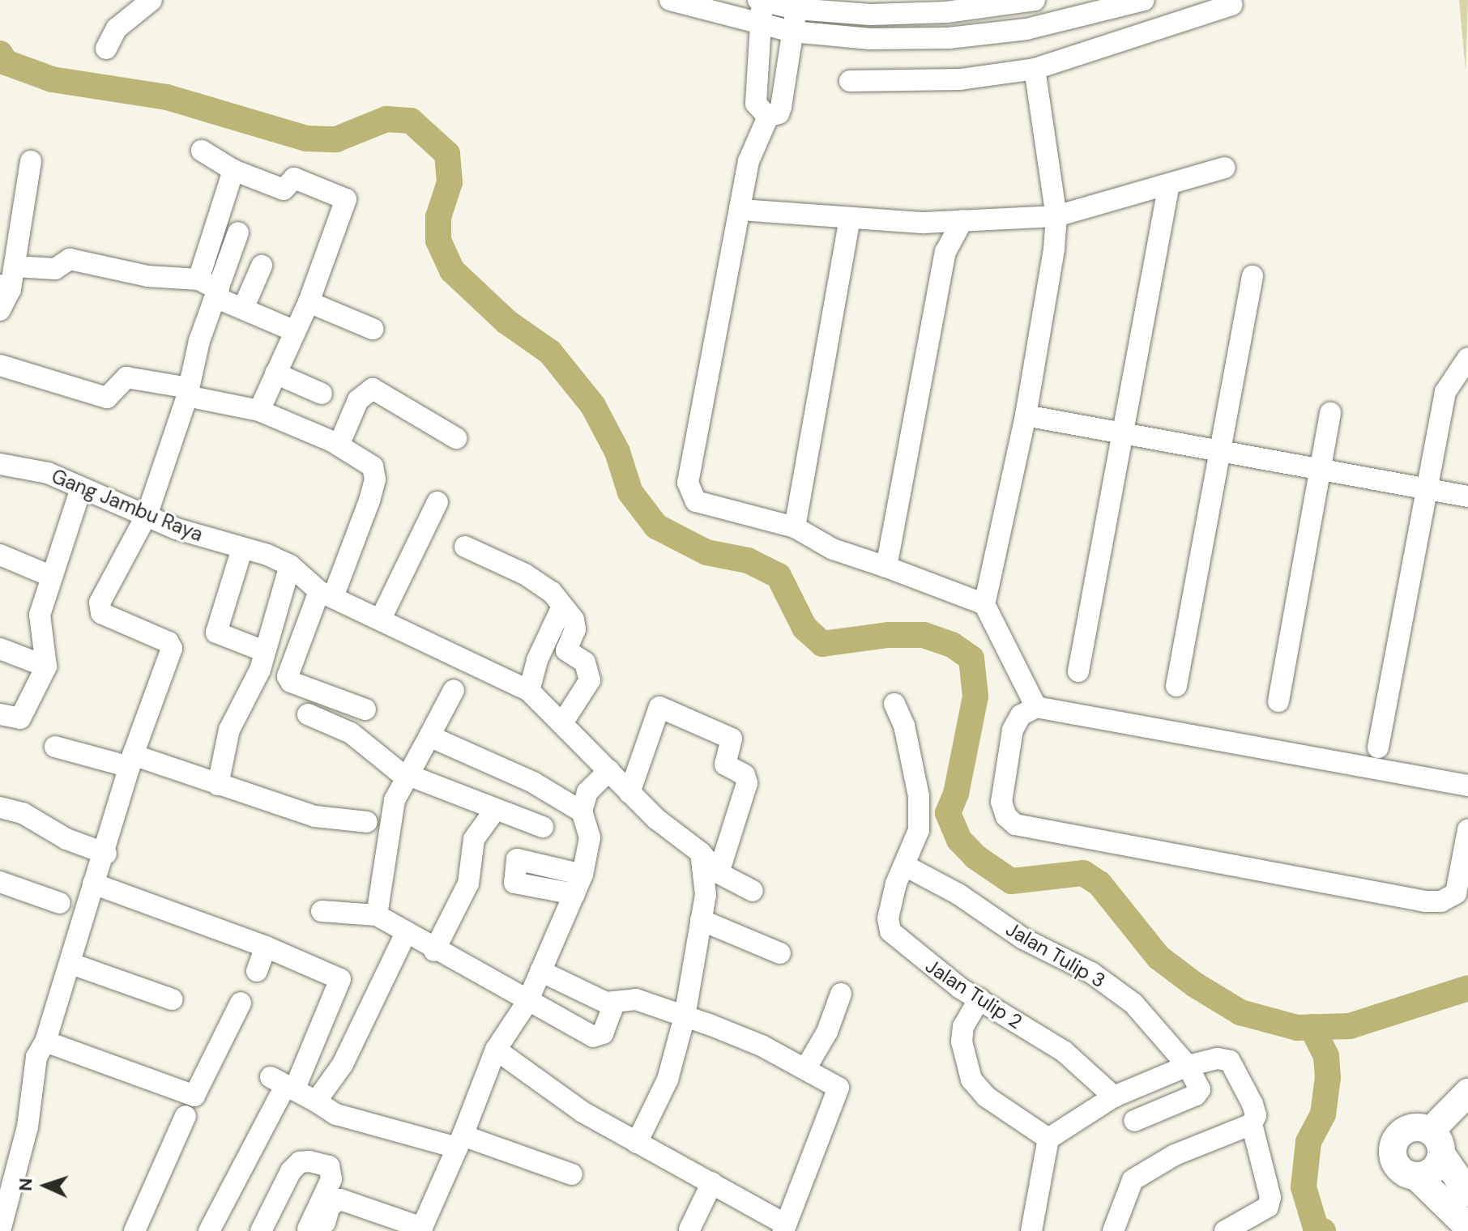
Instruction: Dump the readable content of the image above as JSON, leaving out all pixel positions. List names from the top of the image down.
{
  "streets": {
    "street": ["Gang Jambu Raya", "Jalan Tulip 3", "Jalan Tulip 2"]
  },
  "crossings": [
    ["Jalan Tulip 3", "Jalan Tulip 2"]
  ],
  "north": "left"
}
